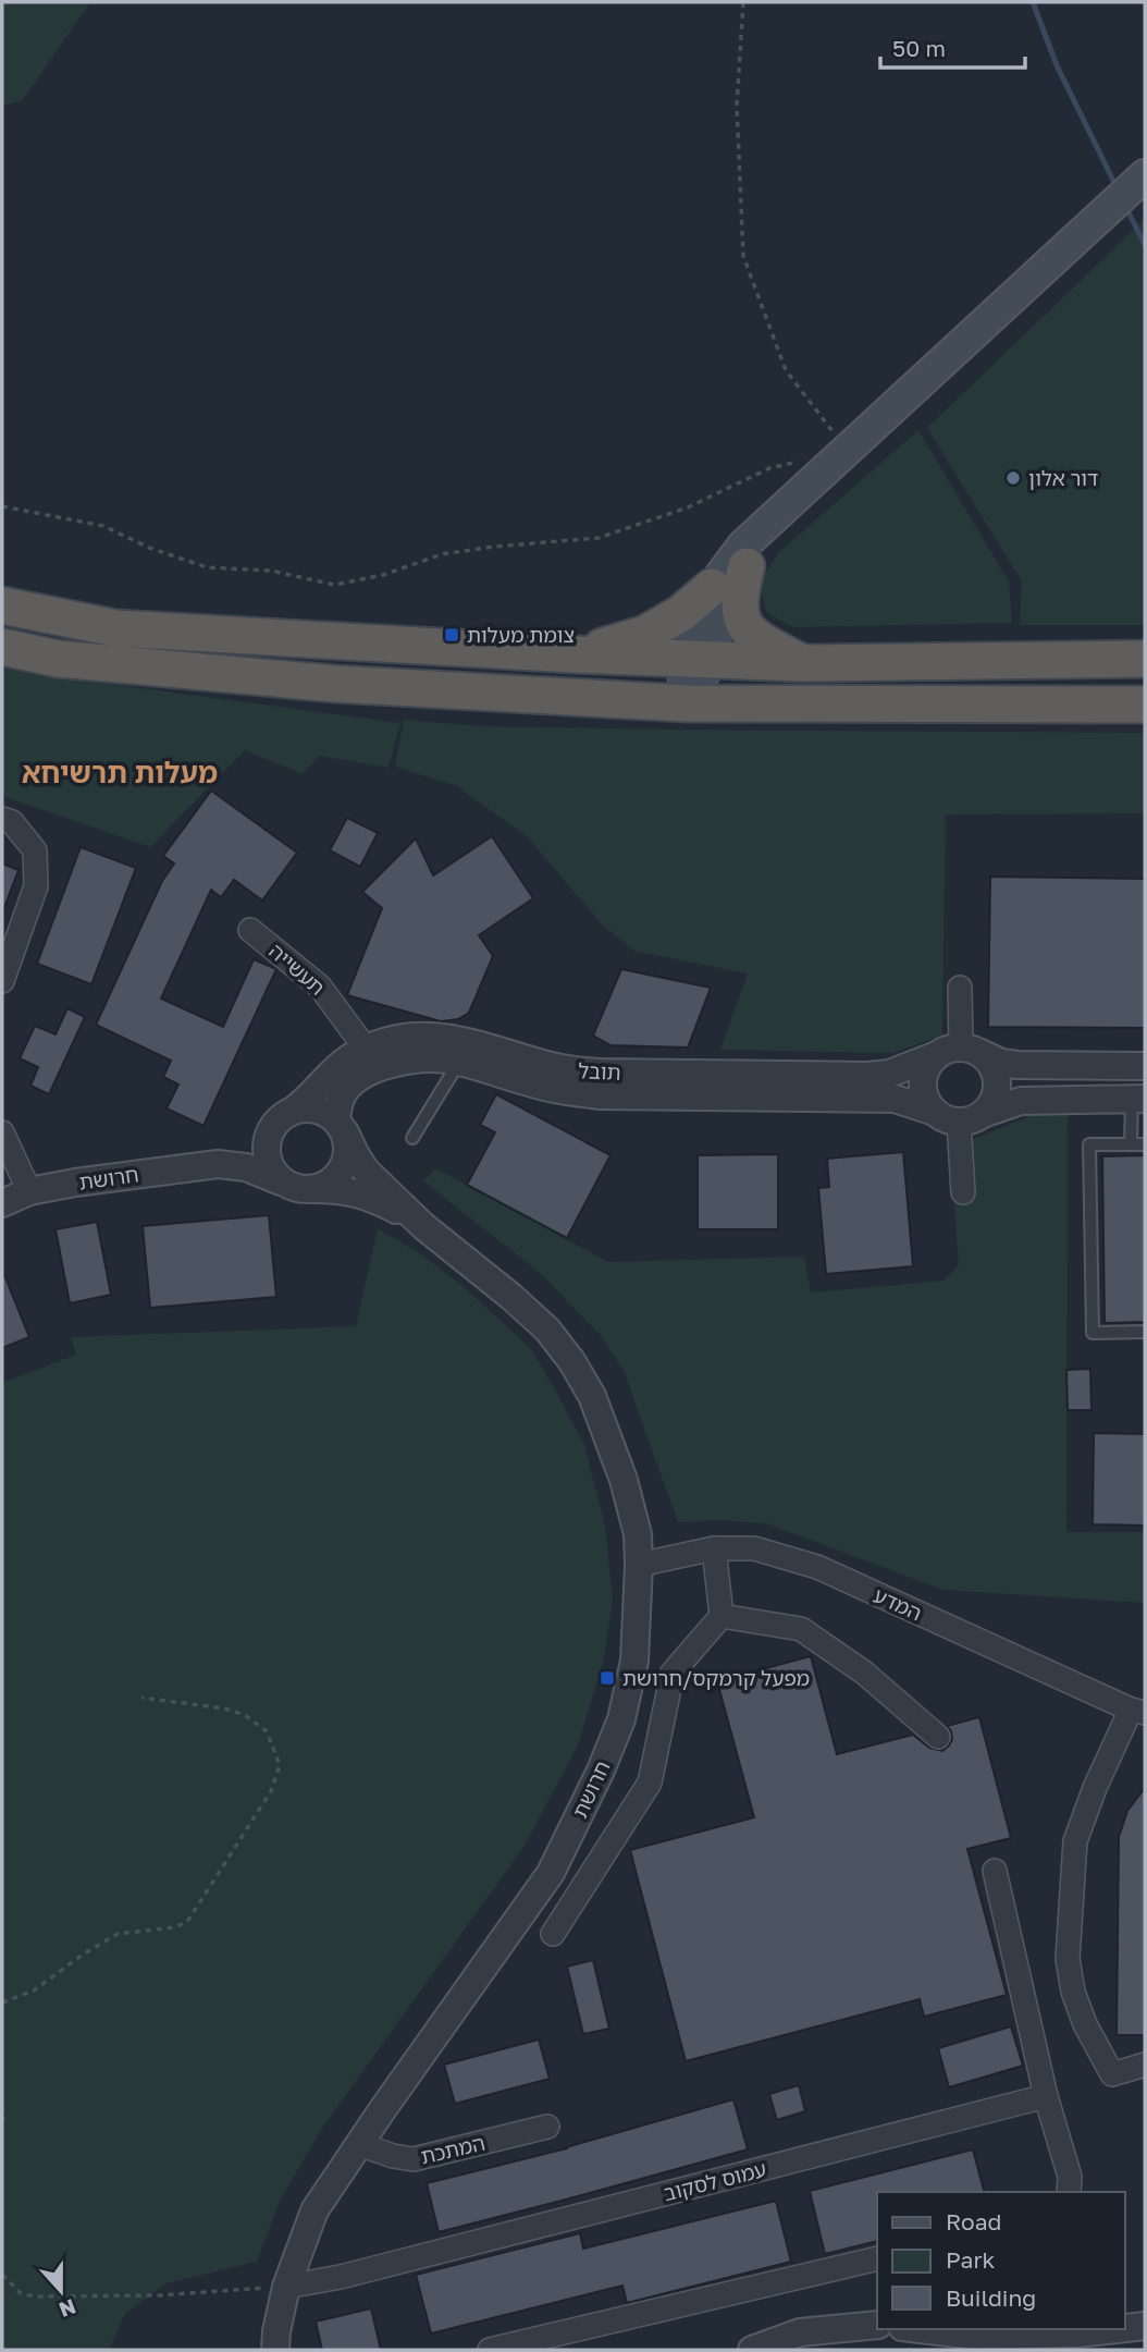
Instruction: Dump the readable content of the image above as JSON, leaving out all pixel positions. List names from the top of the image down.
{
  "streets": {
    "street": [
      "תעשייה",
      "תובל",
      "חרושת",
      "המדע",
      "המתכת",
      "עמוס לסקוב"
    ]
  },
  "crossings": [
    ["תעשייה", "תובל"],
    ["תובל", "חרושת"],
    ["חרושת", "המדע"],
    ["חרושת", "המתכת"],
    ["חרושת", "עמוס לסקוב"]
  ],
  "districts": ["מעלות תרשיחא"],
  "places": {
    "other": ["דור אלון"],
    "transit": ["צומת מעלות", "מפעל קרמקס/חרושת"]
  },
  "legend": ["Road", "Park", "Building"],
  "scale_bar": "50 m",
  "north": "bottom"
}
